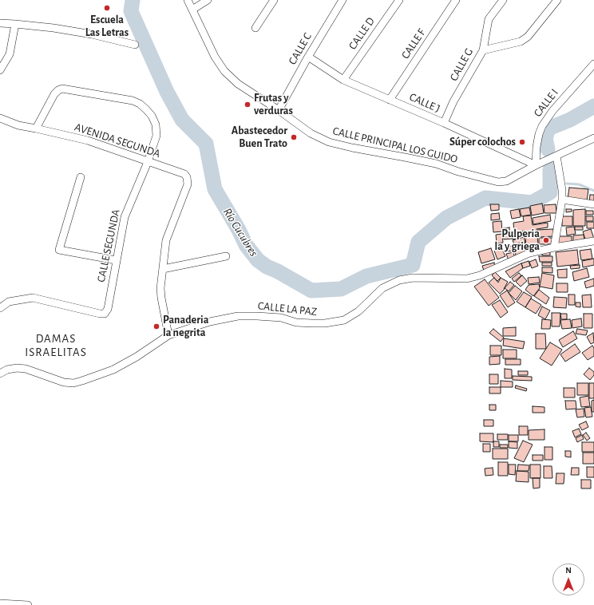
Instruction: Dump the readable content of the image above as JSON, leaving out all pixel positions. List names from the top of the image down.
{
  "streets": {
    "street": [
      "CALLE D",
      "CALLE F",
      "CALLE C",
      "CALLE G",
      "CALLE J",
      "CALLE I",
      "AVENIDA SEGUNDA",
      "CALLE PRINCIPAL LOS GUIDO",
      "CALLE SEGUNDA",
      "CALLE LA PAZ"
    ]
  },
  "crossings": [
    ["CALLE D", "CALLE J"],
    ["CALLE F", "CALLE J"],
    ["CALLE C", "CALLE J"],
    ["CALLE C", "CALLE PRINCIPAL LOS GUIDO"],
    ["CALLE G", "CALLE J"],
    ["CALLE J", "CALLE I"],
    ["CALLE J", "CALLE PRINCIPAL LOS GUIDO"],
    ["CALLE I", "CALLE PRINCIPAL LOS GUIDO"],
    ["AVENIDA SEGUNDA", "CALLE SEGUNDA"]
  ],
  "districts": ["DAMAS ISRAELITAS"],
  "water": ["Río Cucubres"],
  "places": [
    "Escuela Las Letras",
    "Frutas y verduras",
    "Abastecedor Buen Trato",
    "Súper colochos",
    "Pulperia la y griega",
    "Panaderia la negrita"
  ],
  "north": "top"
}
